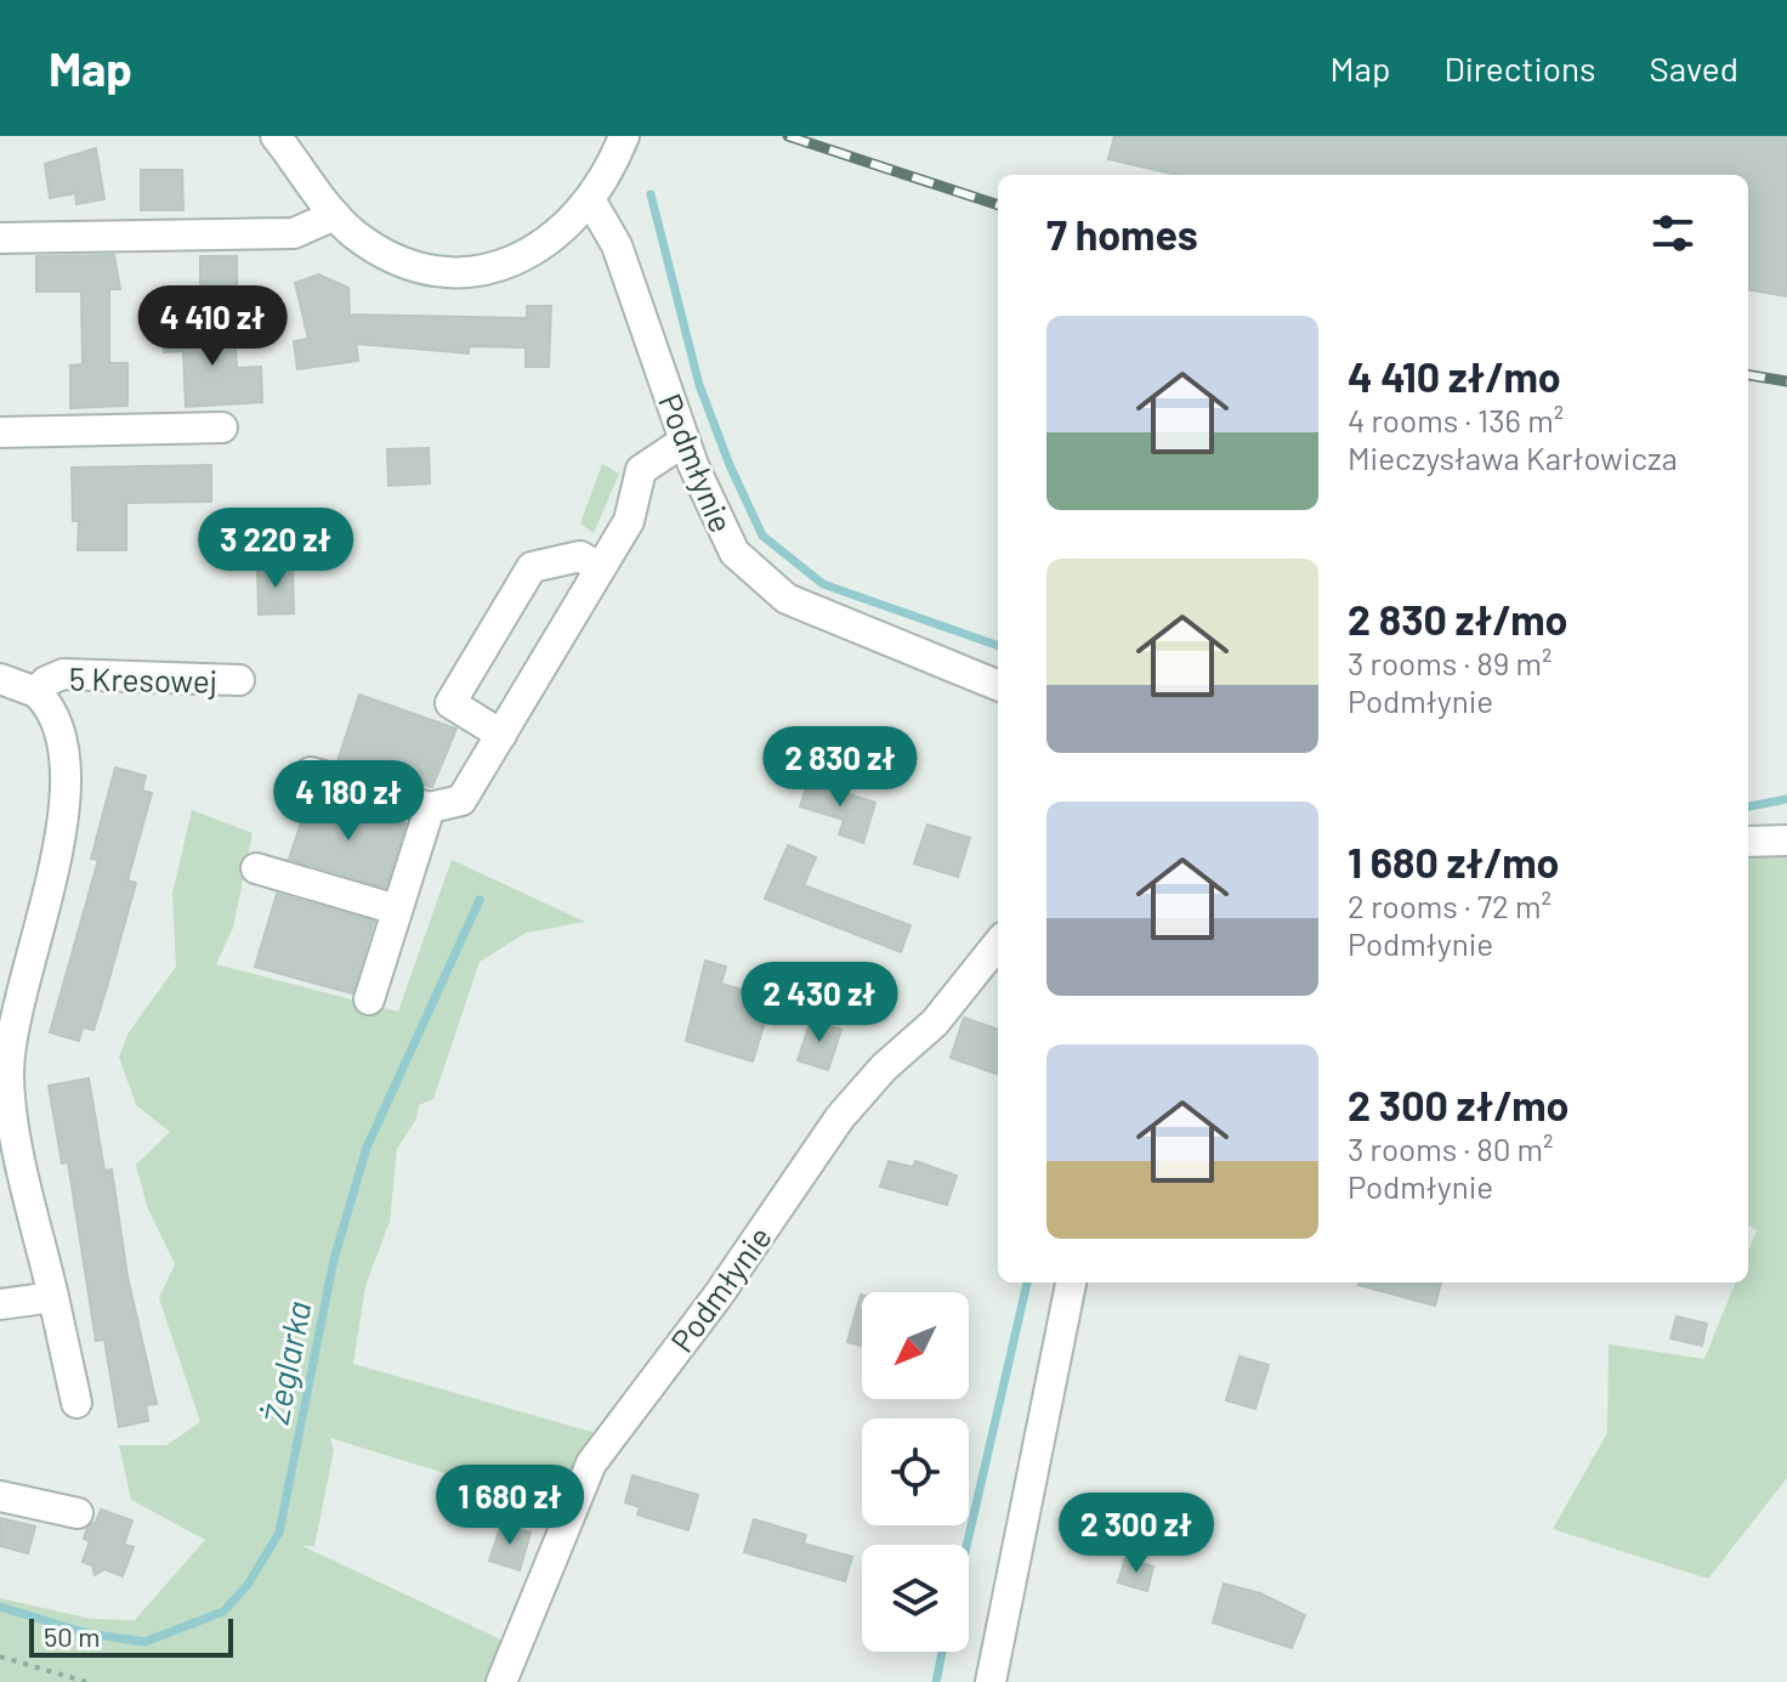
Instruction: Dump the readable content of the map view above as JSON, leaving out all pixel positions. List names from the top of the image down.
{
  "streets": {
    "street": ["Podmłynie", "5 Kresowej"]
  },
  "water": ["Żeglarka"],
  "scale_bar": "50 m",
  "north": "bottom left",
  "page": {
    "header": "Map",
    "nav": ["Map", "Directions", "Saved"],
    "heading": "7 homes",
    "price": [
      "4 410 zł",
      "3 220 zł",
      "2 830 zł",
      "4 180 zł",
      "2 430 zł",
      "1 680 zł",
      "2 300 zł"
    ],
    "list": [
      {
        "name": "4 410 zł/mo",
        "note": "4 rooms · 136 m² · Mieczysława Karłowicza"
      },
      {
        "name": "2 830 zł/mo",
        "note": "3 rooms · 89 m² · Podmłynie"
      },
      {
        "name": "1 680 zł/mo",
        "note": "2 rooms · 72 m² · Podmłynie"
      },
      {
        "name": "2 300 zł/mo",
        "note": "3 rooms · 80 m² · Podmłynie"
      }
    ],
    "scale": "50 m"
  }
}
